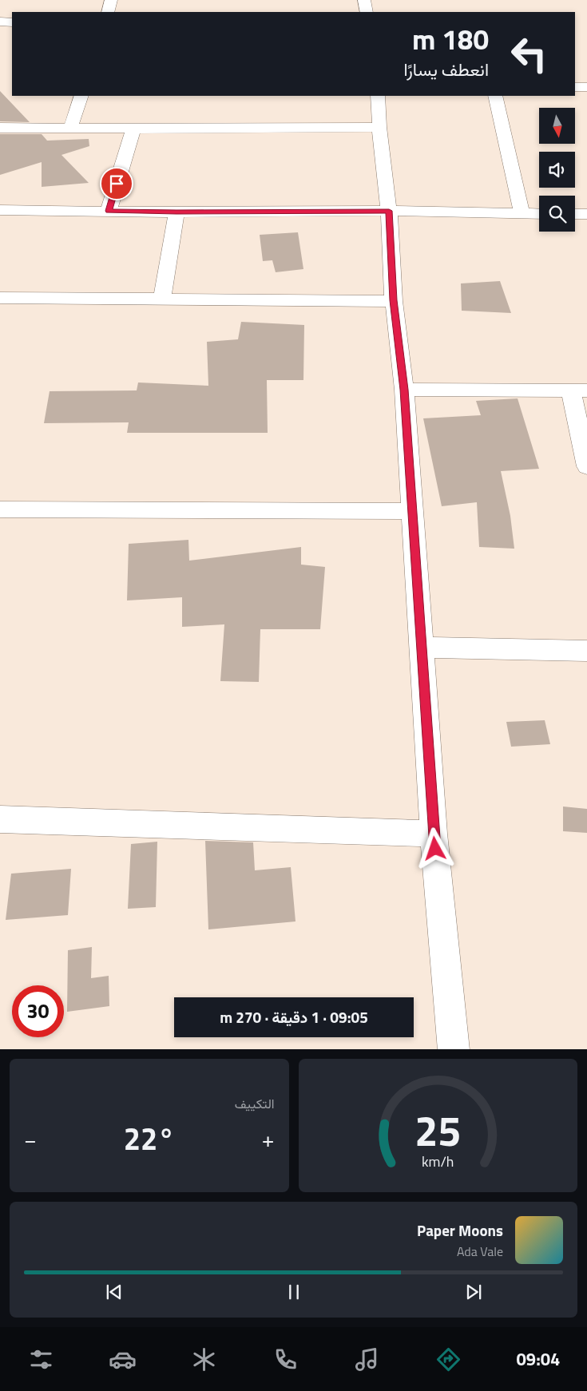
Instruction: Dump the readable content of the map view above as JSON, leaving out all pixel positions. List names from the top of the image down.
{
  "north": "bottom",
  "page": {
    "turn": ["180 m", "انعطف يسارًا"],
    "limit": "30",
    "trip": "09:05 · 1 دقيقة · 270 m",
    "tile": "التكييف",
    "heat": ["−", "22°", "+"],
    "song": ["Paper Moons", "Ada Vale"],
    "tabs": "09:04",
    "gauge": ["25", "km/h"]
  }
}
